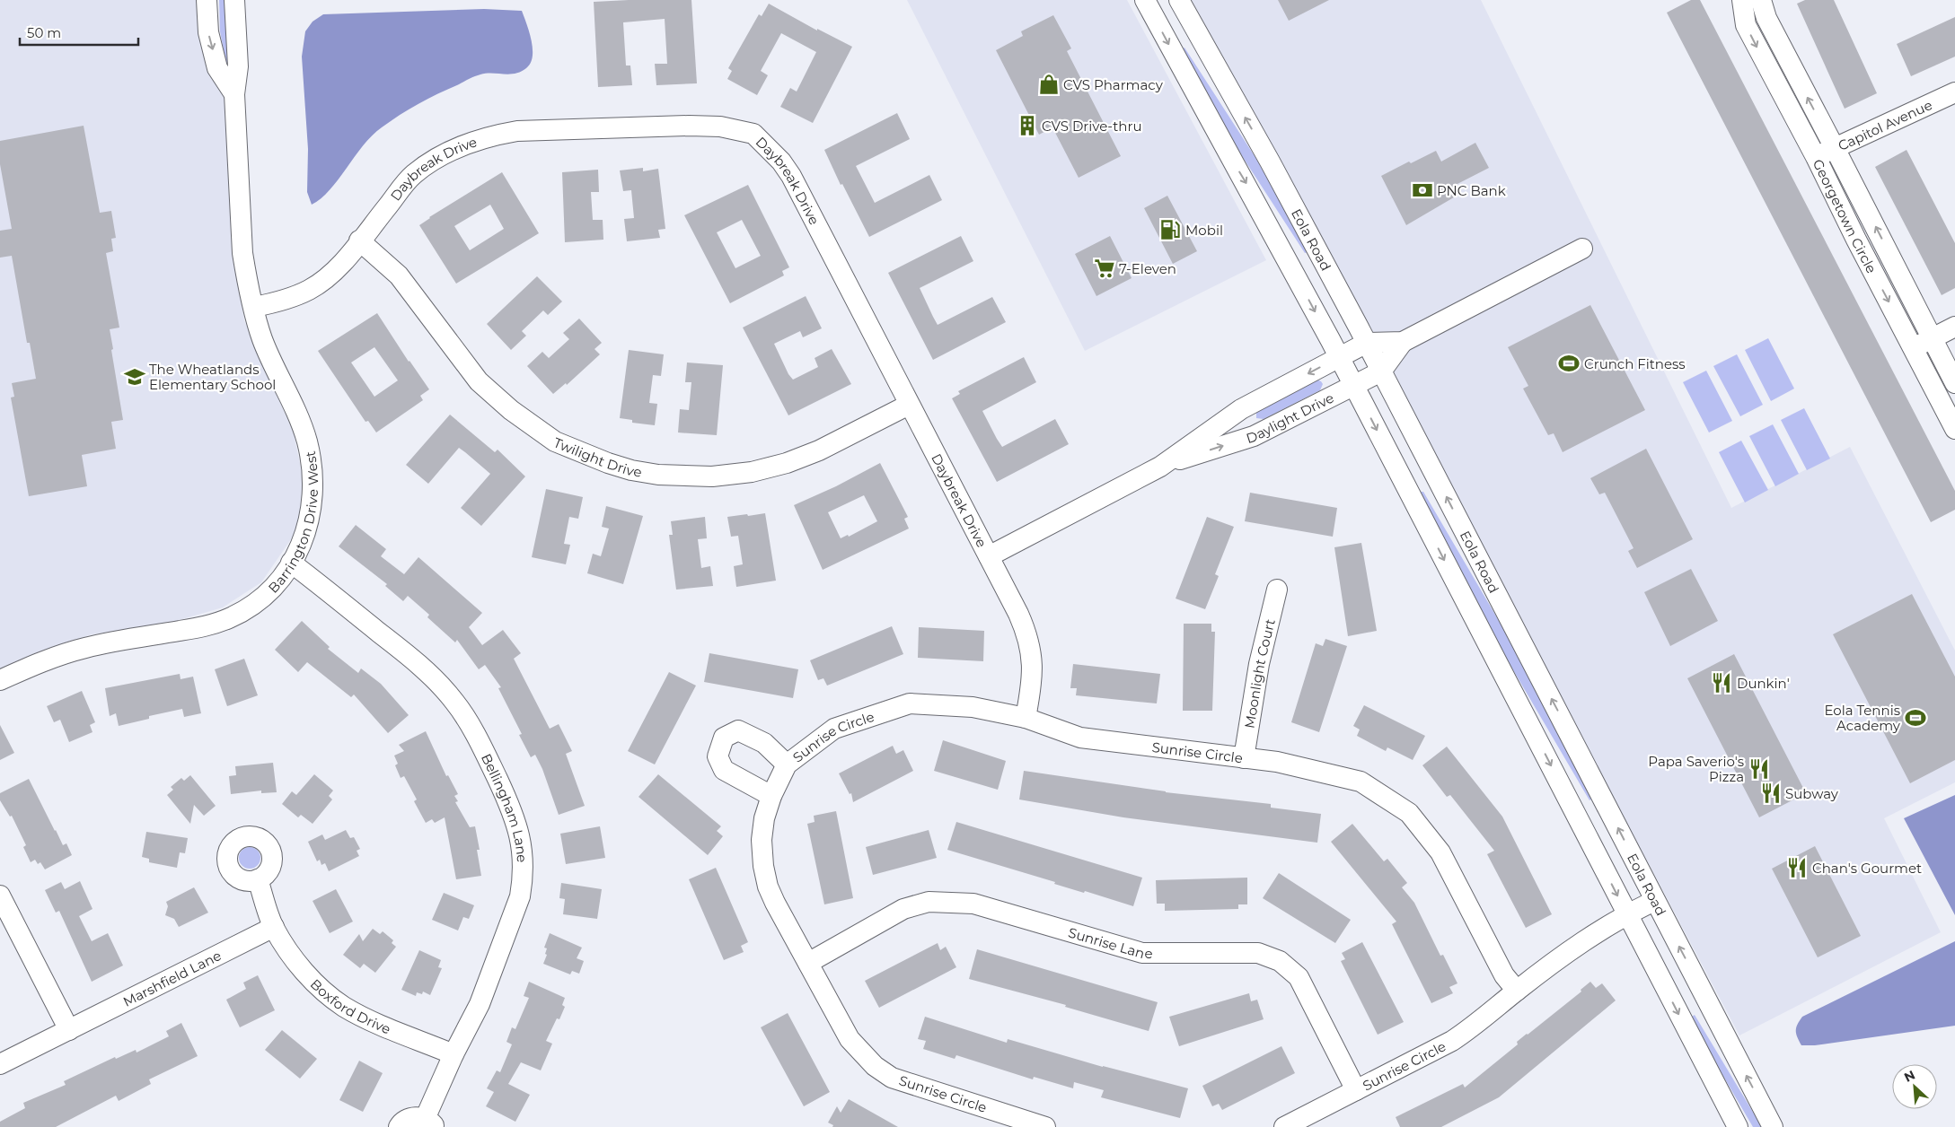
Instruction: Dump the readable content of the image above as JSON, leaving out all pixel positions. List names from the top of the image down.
{
  "streets": {
    "street": [
      "Capitol Avenue",
      "Daybreak Drive",
      "Georgetown Circle",
      "Eola Road",
      "Daylight Drive",
      "Twilight Drive",
      "Barrington Drive West",
      "Moonlight Court",
      "Sunrise Circle",
      "Bellingham Lane",
      "Sunrise Lane",
      "Marshfield Lane",
      "Boxford Drive"
    ]
  },
  "crossings": [
    ["Capitol Avenue", "Georgetown Circle"],
    ["Daybreak Drive", "Daylight Drive"],
    ["Daybreak Drive", "Twilight Drive"],
    ["Daybreak Drive", "Barrington Drive West"],
    ["Daybreak Drive", "Sunrise Circle"],
    ["Eola Road", "Daylight Drive"],
    ["Eola Road", "Sunrise Circle"],
    ["Barrington Drive West", "Bellingham Lane"],
    ["Moonlight Court", "Sunrise Circle"],
    ["Sunrise Circle", "Sunrise Lane"],
    ["Bellingham Lane", "Boxford Drive"],
    ["Marshfield Lane", "Boxford Drive"]
  ],
  "places": {
    "shop": ["CVS Pharmacy"],
    "building": ["CVS Drive-thru"],
    "bank": ["PNC Bank"],
    "fuel station": ["Mobil"],
    "supermarket": ["7-Eleven"],
    "sports": ["Crunch Fitness", "Eola Tennis Academy"],
    "school or university": ["The Wheatlands Elementary School"],
    "restaurant": [
      "Dunkin'",
      "Papa Saverio's Pizza",
      "Subway",
      "Chan's Gourmet"
    ]
  },
  "scale_bar": "50 m",
  "north": "top left"
}
